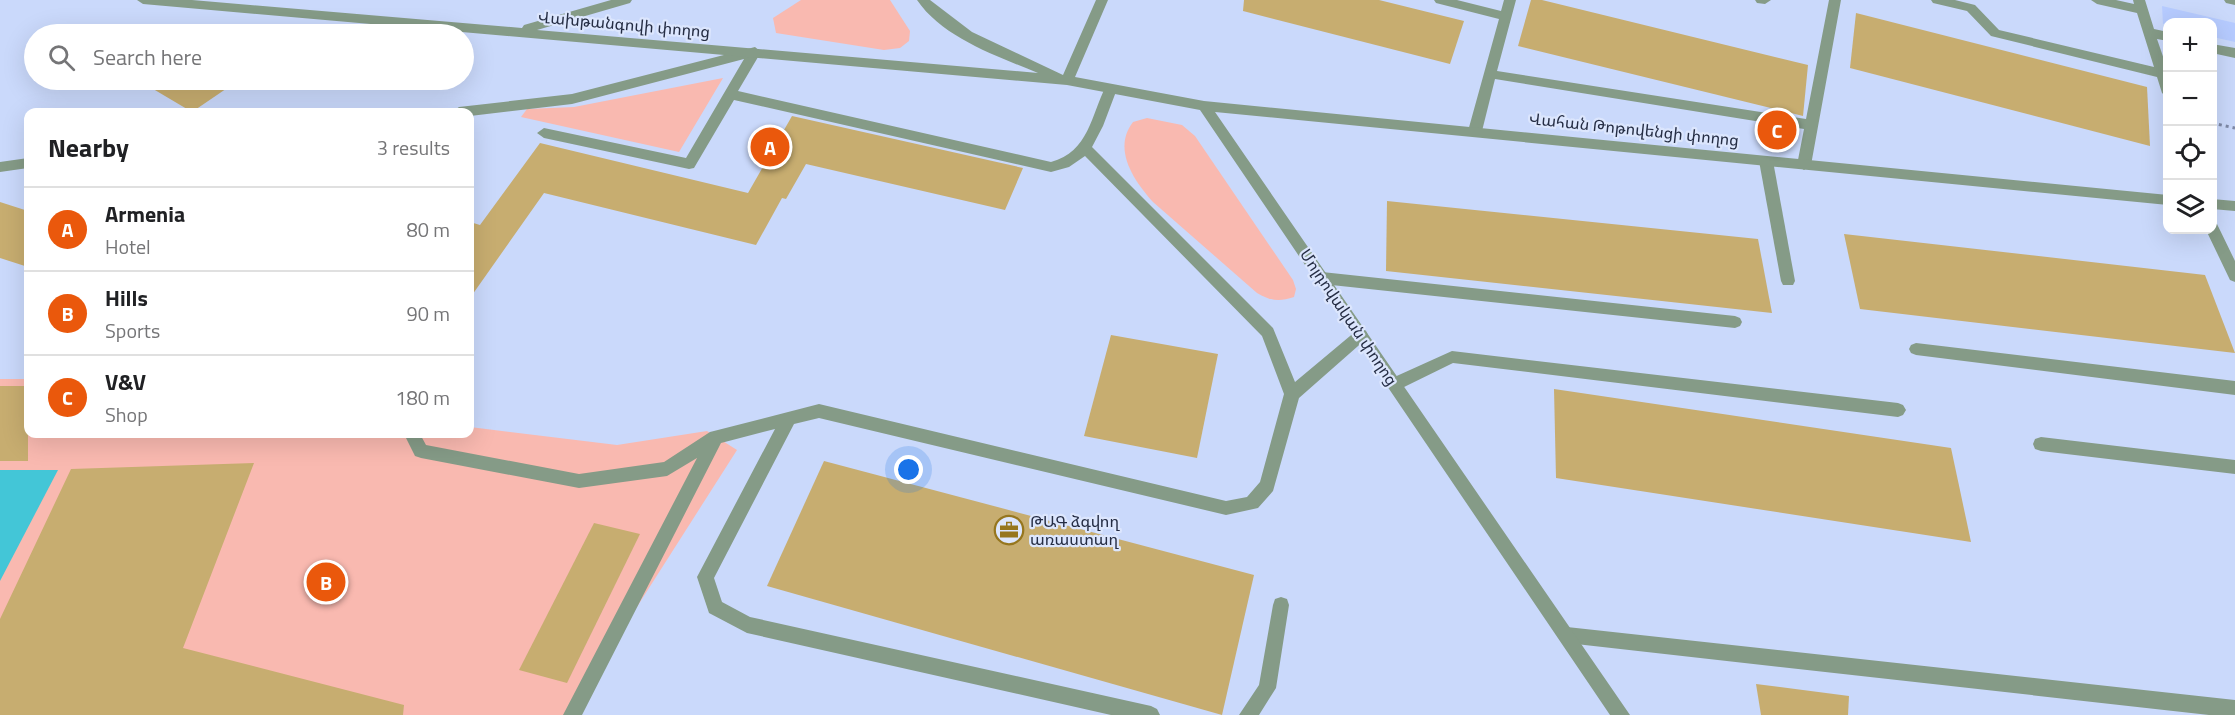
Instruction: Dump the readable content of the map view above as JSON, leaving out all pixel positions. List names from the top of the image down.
{
  "streets": {
    "street": ["Վախթանգովի փողոց", "Վահան Թոթովենցի փողոց", "Մոլդովական փողոց"]
  },
  "crossings": [
    ["Վահան Թոթովենցի փողոց", "Մոլդովական փողոց"]
  ],
  "places": {
    "office": ["ԹԱԳ ձգվող առաստաղ"]
  },
  "page": {
    "map_buttons": ["+", "−"],
    "search": "Search here",
    "pins": ["C", "A", "B"],
    "heading": ["Nearby", "3 results"],
    "list": [
      {
        "mark": "A",
        "name": "Armenia",
        "note": "Hotel",
        "value": "80 m"
      },
      {
        "mark": "B",
        "name": "Hills",
        "note": "Sports",
        "value": "90 m"
      },
      {
        "mark": "C",
        "name": "V&V",
        "note": "Shop",
        "value": "180 m"
      }
    ]
  }
}
